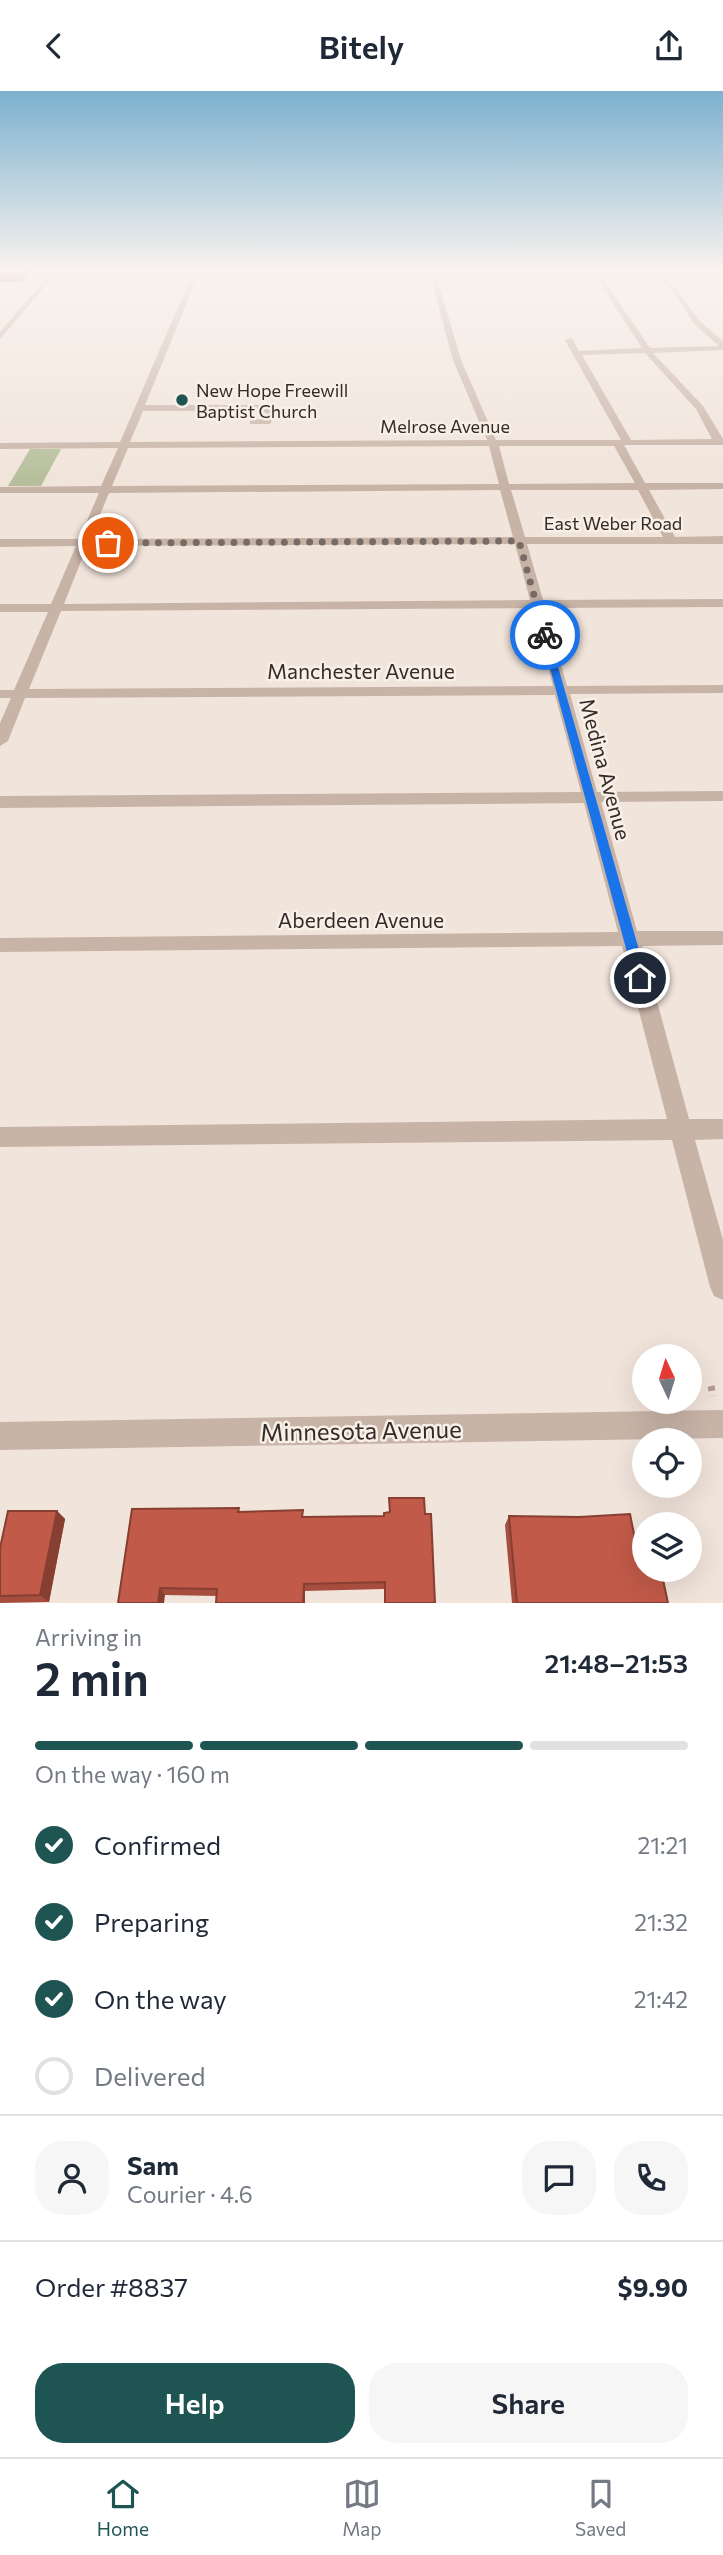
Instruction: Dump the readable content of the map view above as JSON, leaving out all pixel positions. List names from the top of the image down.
{
  "streets": {
    "street": [
      "Melrose Avenue",
      "East Weber Road",
      "Manchester Avenue",
      "Medina Avenue",
      "Aberdeen Avenue",
      "Minnesota Avenue"
    ]
  },
  "crossings": [
    ["Melrose Avenue", "Medina Avenue"],
    ["East Weber Road", "Medina Avenue"],
    ["Manchester Avenue", "Medina Avenue"],
    ["Medina Avenue", "Aberdeen Avenue"]
  ],
  "places": ["New Hope Freewill Baptist Church"],
  "north": "top",
  "page": {
    "header": "Bitely",
    "heading": ["2 min", "Arriving in", "21:48–21:53"],
    "panel": [
      "Sam",
      "Courier · 4.6",
      "Order #8837",
      "$9.90"
    ],
    "bar": "On the way · 160 m",
    "list": [
      ["Confirmed", "21:21"],
      ["Preparing", "21:32"],
      ["On the way", "21:42"],
      "Delivered"
    ],
    "buttons": ["Help", "Share"],
    "tabs": ["Home", "Map", "Saved"]
  }
}
